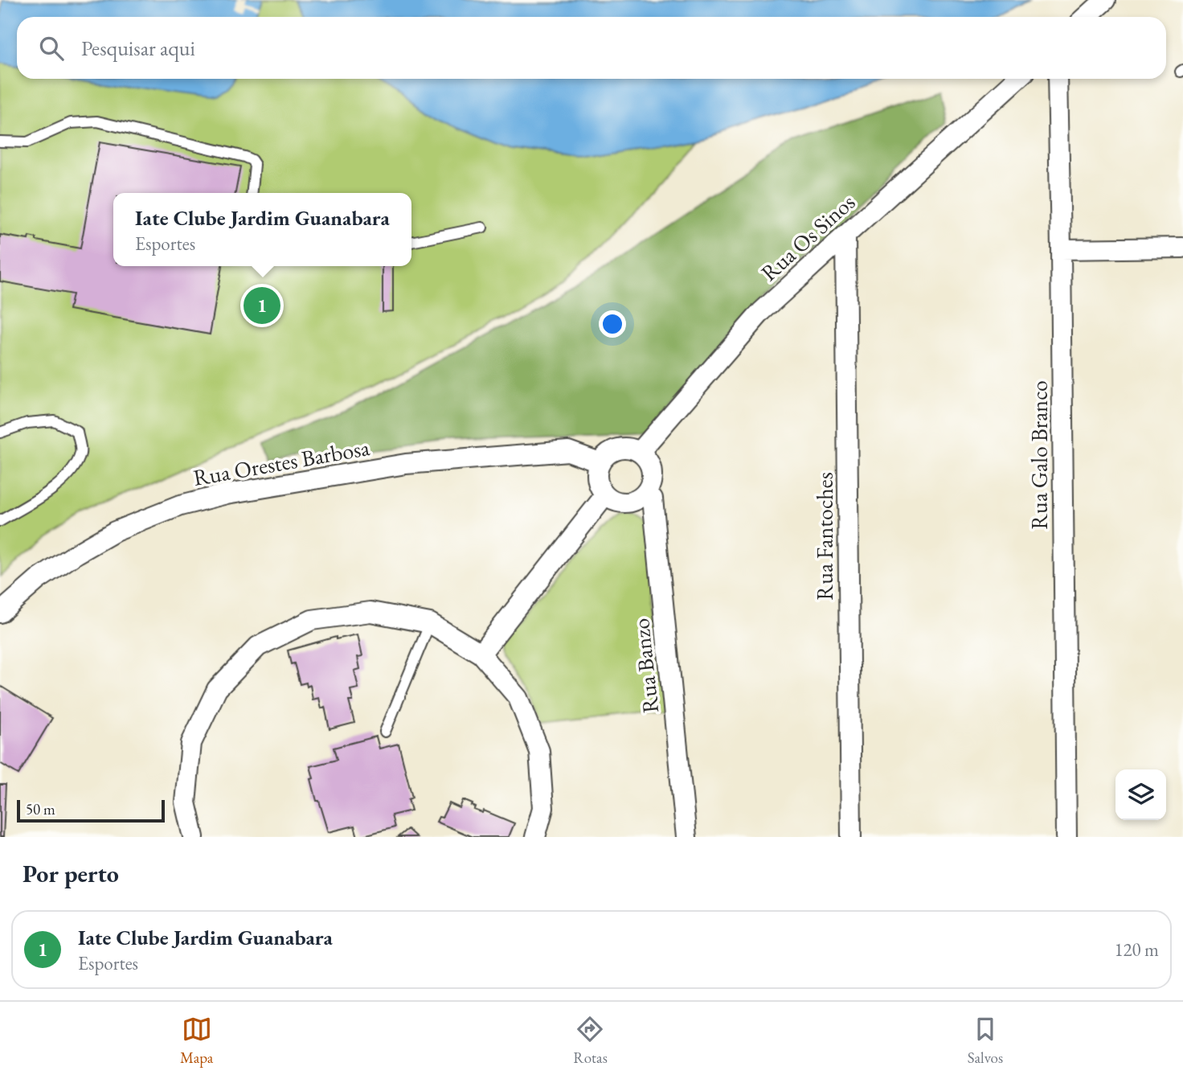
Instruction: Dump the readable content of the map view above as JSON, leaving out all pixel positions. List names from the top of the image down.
{
  "streets": {
    "street": [
      "Rua Os Sinos",
      "Rua Galo Branco",
      "Rua Orestes Barbosa",
      "Rua Fantoches",
      "Rua Banzo"
    ]
  },
  "crossings": [
    ["Rua Os Sinos", "Rua Orestes Barbosa"],
    ["Rua Os Sinos", "Rua Fantoches"],
    ["Rua Os Sinos", "Rua Banzo"],
    ["Rua Orestes Barbosa", "Rua Banzo"]
  ],
  "scale_bar": "50 m",
  "page": {
    "search": "Pesquisar aqui",
    "popup": ["Iate Clube Jardim Guanabara", "Esportes"],
    "pins": "1",
    "scale": "50 m",
    "heading": "Por perto",
    "list": [
      {
        "mark": "1",
        "name": "Iate Clube Jardim Guanabara",
        "note": "Esportes",
        "value": "120 m"
      }
    ],
    "nav": ["Mapa", "Rotas", "Salvos"]
  }
}
